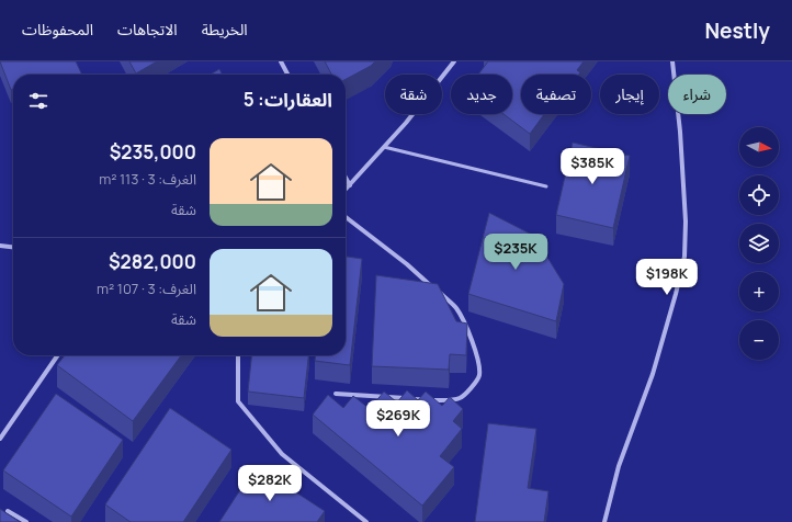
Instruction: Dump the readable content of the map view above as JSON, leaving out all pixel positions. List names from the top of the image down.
{
  "north": "right",
  "page": {
    "header": "Nestly",
    "nav": ["الخريطة", "الاتجاهات", "المحفوظات"],
    "chip": [
      "شراء",
      "إيجار",
      "تصفية",
      "جديد",
      "شقة"
    ],
    "heading": "العقارات: 5",
    "map_buttons": ["+", "−"],
    "list": [
      {
        "name": "$235,000",
        "note": "الغرف: 3 · 113 m² · شقة"
      },
      {
        "name": "$282,000",
        "note": "الغرف: 3 · 107 m² · شقة"
      }
    ],
    "price": [
      "$385K",
      "$235K",
      "$198K",
      "$269K",
      "$282K"
    ]
  }
}
